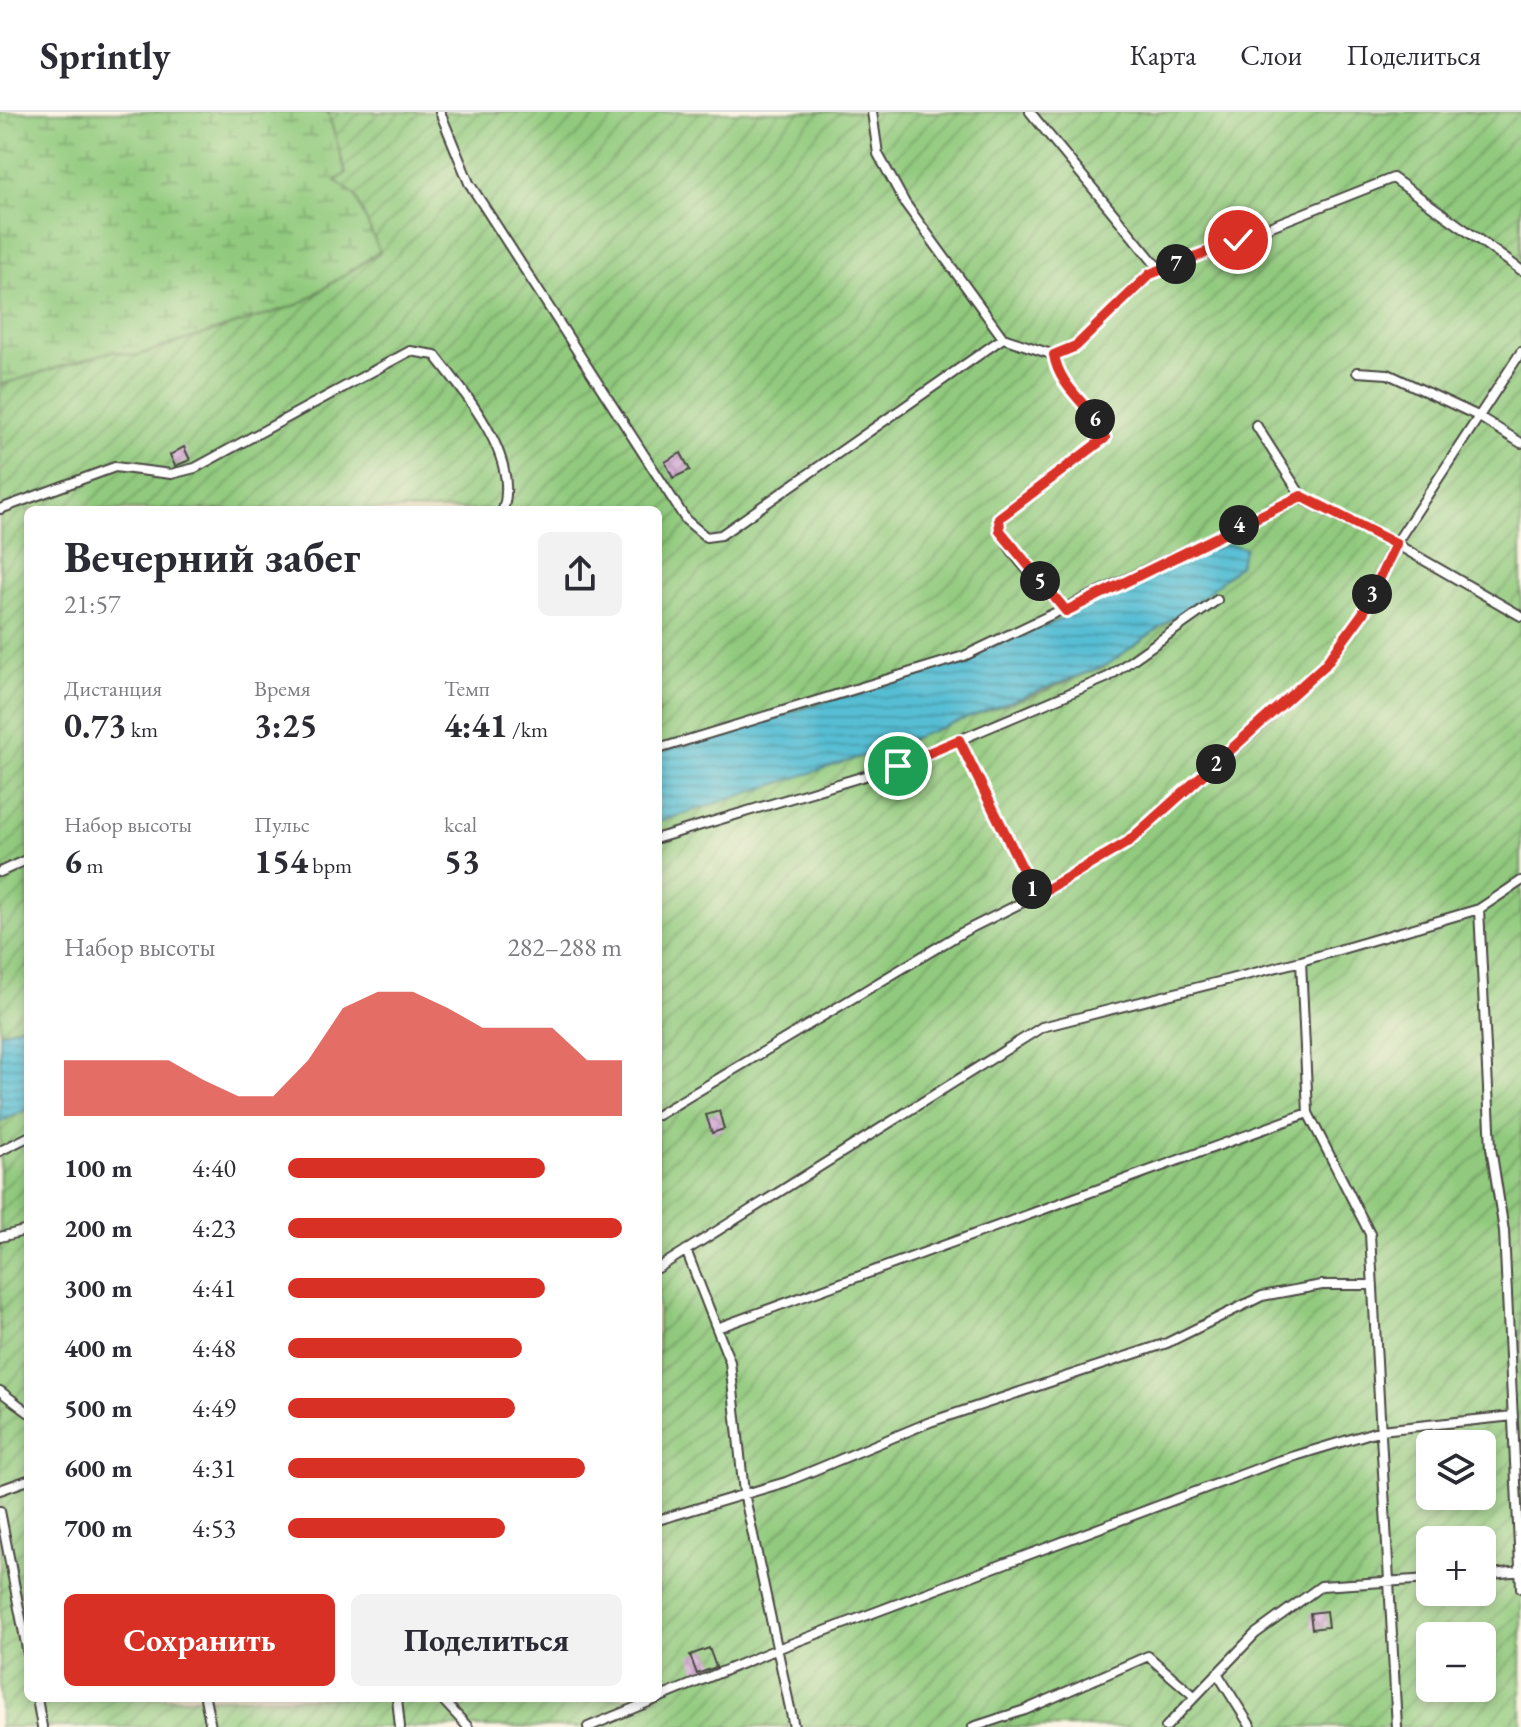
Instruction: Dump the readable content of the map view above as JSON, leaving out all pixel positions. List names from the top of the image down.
{
  "page": {
    "header": "Sprintly",
    "nav": ["Карта", "Слои", "Поделиться"],
    "pins": [
      "7",
      "6",
      "4",
      "5",
      "3",
      "2",
      "1"
    ],
    "heading": ["Вечерний забег", "21:57"],
    "stats": [
      ["Дистанция", "0.73 km"],
      ["Время", "3:25"],
      ["Темп", "4:41 /km"],
      ["Набор высоты", "6 m"],
      ["Пульс", "154 bpm"],
      ["kcal", "53"]
    ],
    "chart": ["Набор высоты", "282–288 m"],
    "list": [
      {
        "name": "100 m",
        "note": "4:40"
      },
      {
        "name": "200 m",
        "note": "4:23"
      },
      {
        "name": "300 m",
        "note": "4:41"
      },
      {
        "name": "400 m",
        "note": "4:48"
      },
      {
        "name": "500 m",
        "note": "4:49"
      },
      {
        "name": "600 m",
        "note": "4:31"
      },
      {
        "name": "700 m",
        "note": "4:53"
      }
    ],
    "map_buttons": ["+", "−"],
    "buttons": ["Сохранить", "Поделиться"]
  }
}
